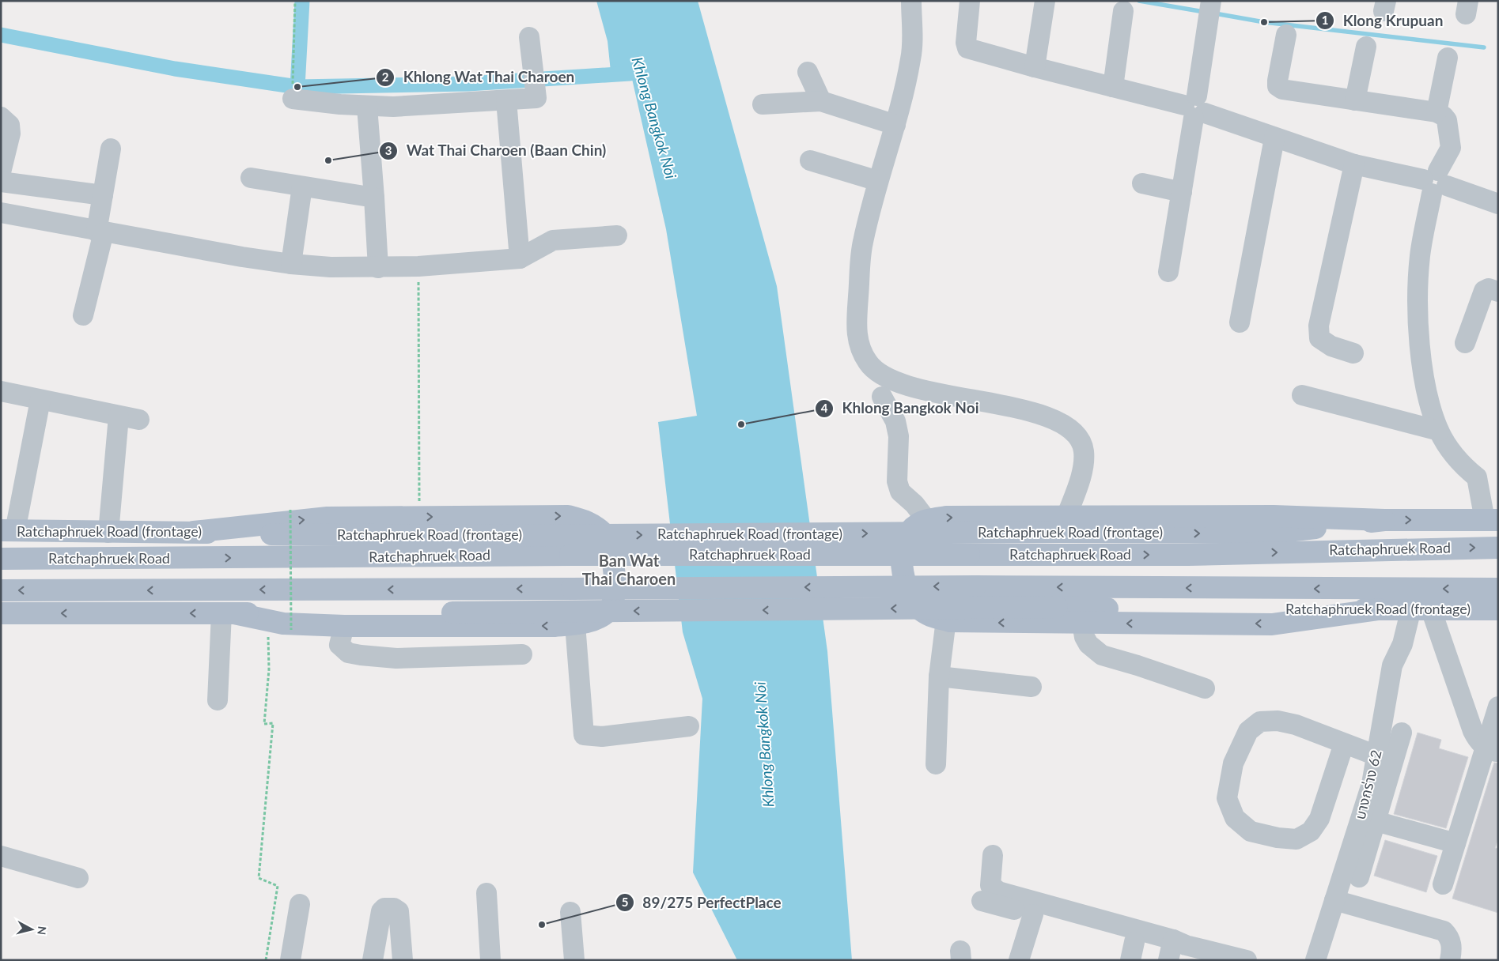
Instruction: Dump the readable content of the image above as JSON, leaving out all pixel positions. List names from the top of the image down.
{
  "streets": {
    "main road": ["Ratchaphruek Road (frontage)", "Ratchaphruek Road"],
    "street": ["บางกร่าง 62"]
  },
  "crossings": [
    ["Ratchaphruek Road (frontage)", "บางกร่าง 62"]
  ],
  "districts": ["Ban Wat Thai Charoen"],
  "water": ["Khlong Bangkok Noi"],
  "places": [
    "Klong Krupuan",
    "Khlong Wat Thai Charoen",
    "Wat Thai Charoen (Baan Chin)",
    "Khlong Bangkok Noi",
    "89/275 PerfectPlace"
  ],
  "north": "right"
}
